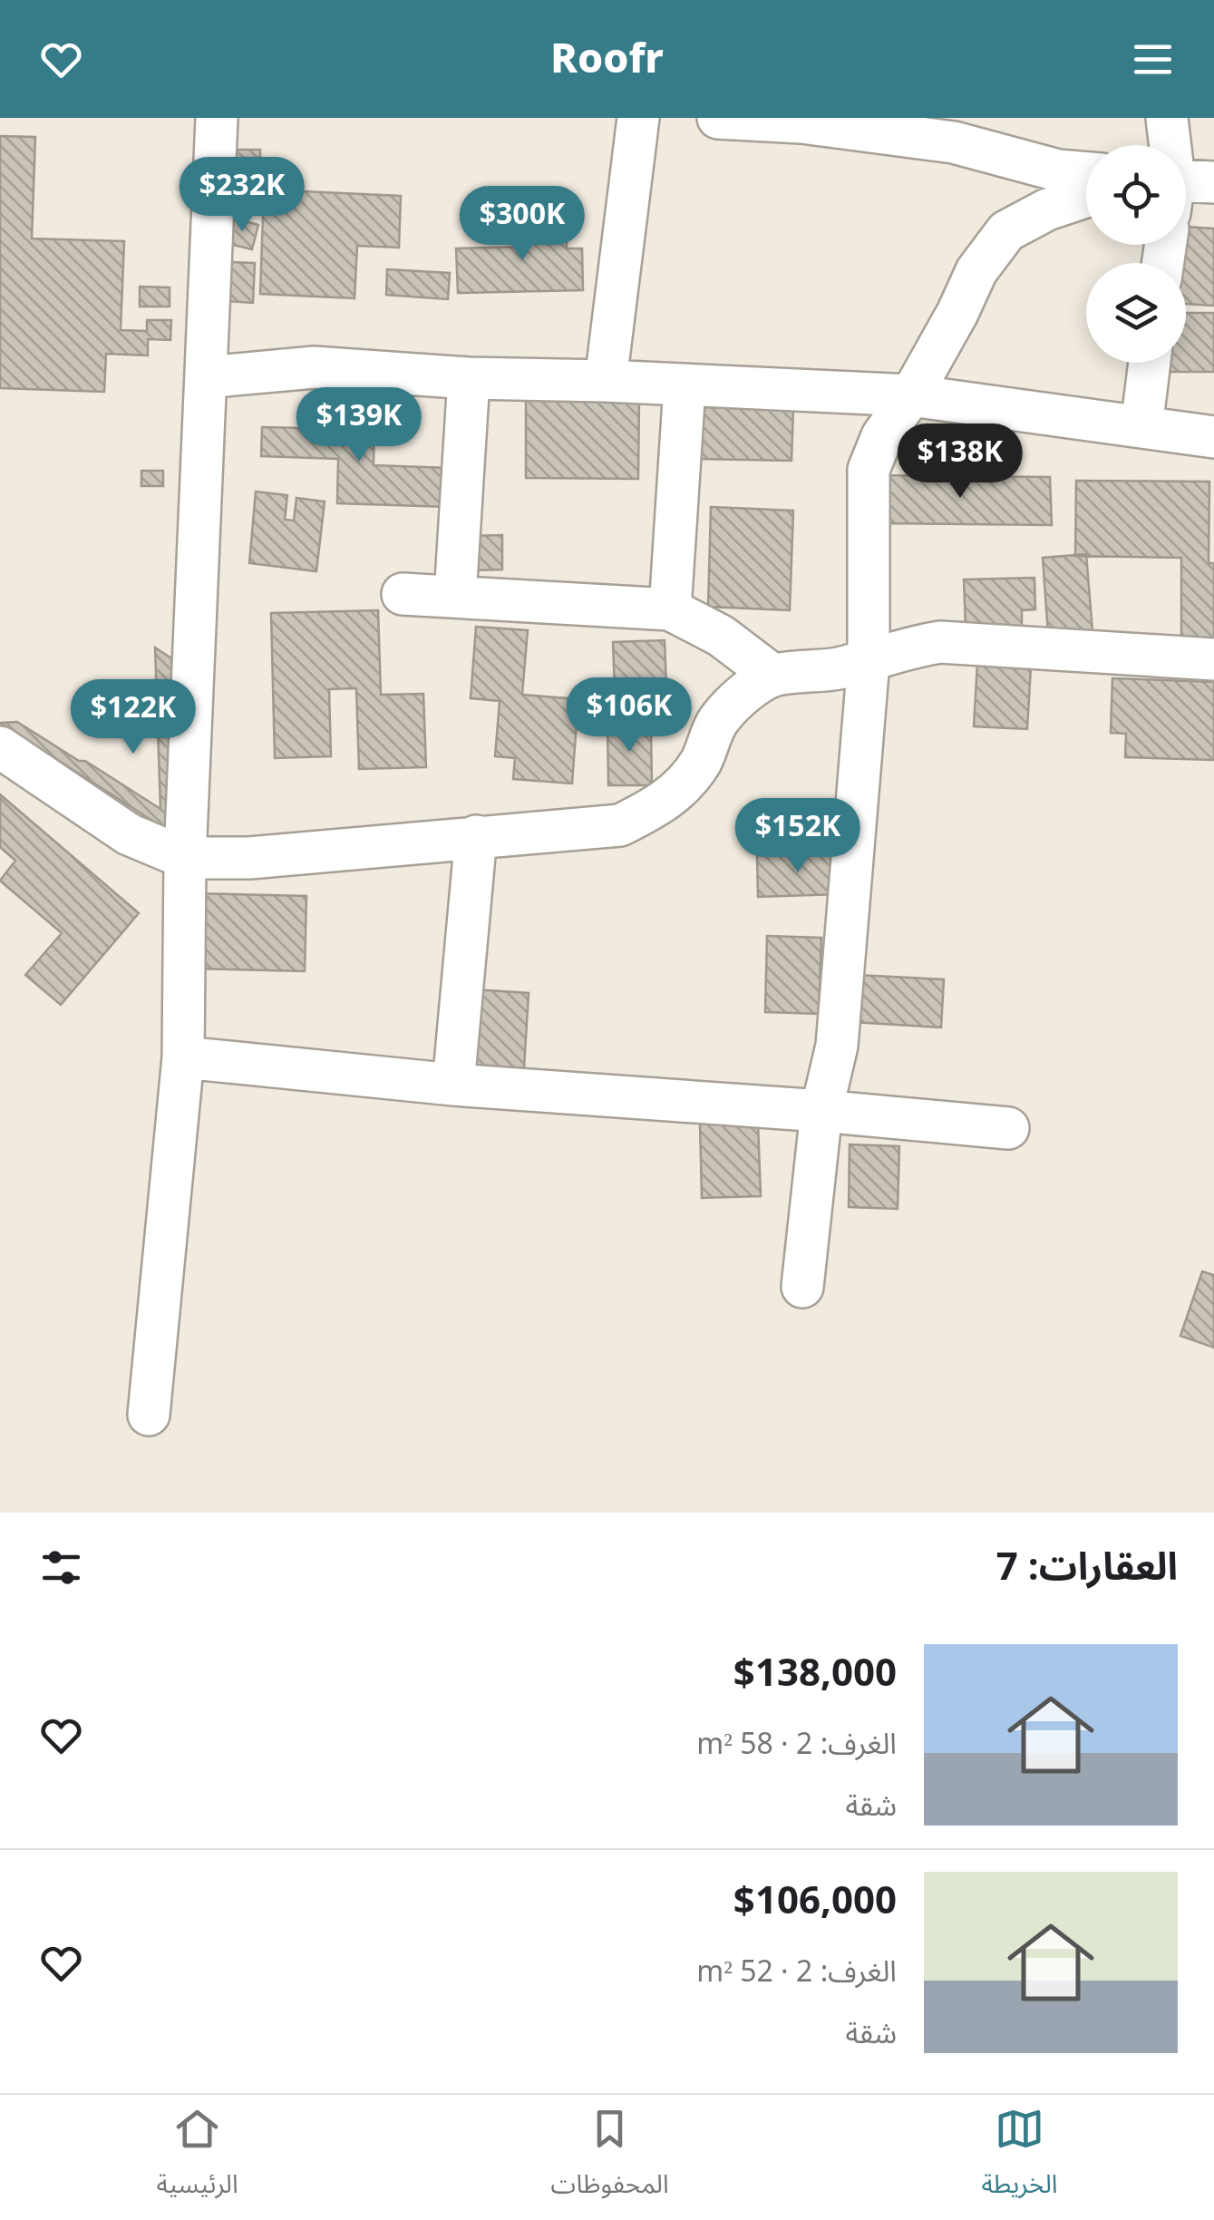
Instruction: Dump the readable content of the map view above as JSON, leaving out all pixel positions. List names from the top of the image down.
{
  "page": {
    "header": "Roofr",
    "price": [
      "$232K",
      "$300K",
      "$139K",
      "$138K",
      "$106K",
      "$122K",
      "$152K"
    ],
    "heading": "العقارات: 7",
    "list": [
      {
        "name": "$138,000",
        "note": "الغرف: 2 · 58 m² · شقة"
      },
      {
        "name": "$106,000",
        "note": "الغرف: 2 · 52 m² · شقة"
      }
    ],
    "tabs": ["الخريطة", "المحفوظات", "الرئيسية"]
  }
}
